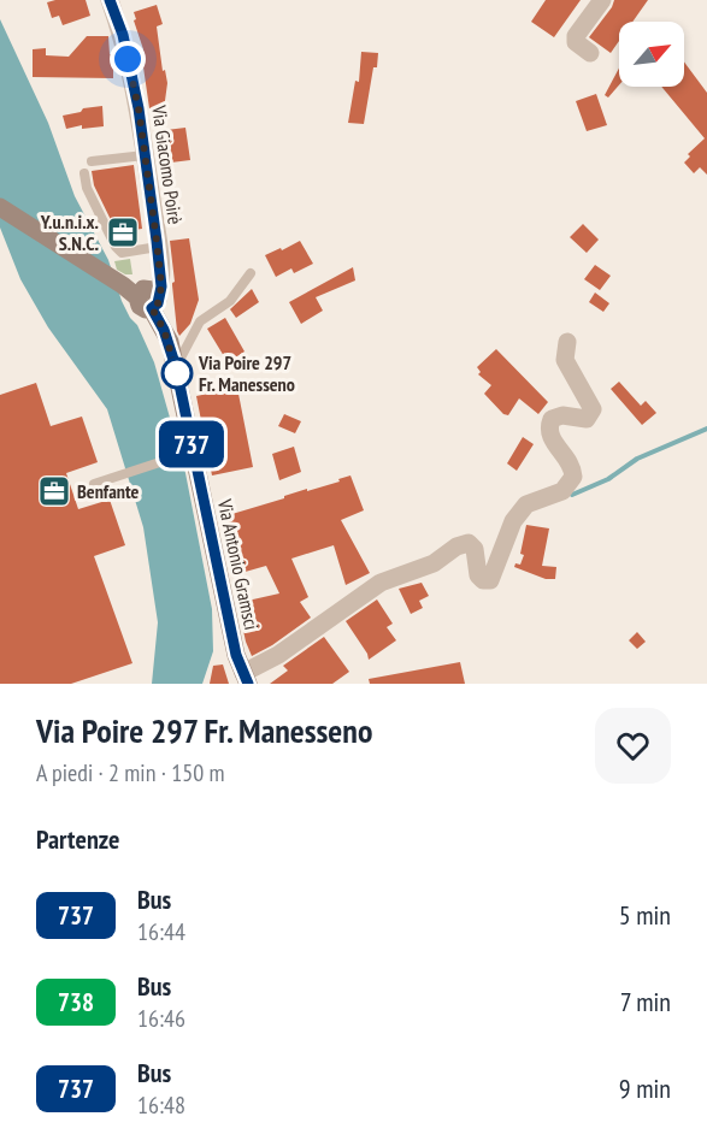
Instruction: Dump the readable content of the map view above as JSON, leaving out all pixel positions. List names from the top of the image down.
{
  "streets": {
    "main road": ["Via Giacomo Poirè", "Via Antonio Gramsci"]
  },
  "crossings": [
    ["Via Giacomo Poirè", "Via Antonio Gramsci"]
  ],
  "places": {
    "office": ["Y.u.n.i.x. S.N.C.", "Benfante"],
    "other": ["Via Poire 297 Fr. Manesseno"]
  },
  "lines": ["bus line 737"],
  "north": "top right",
  "page": {
    "on_map": "737",
    "heading": [
      ["Via Poire 297 Fr. Manesseno", "A piedi · 2 min · 150 m"],
      "Partenze"
    ],
    "list": [
      {
        "mark": "737",
        "name": "Bus",
        "note": "16:44",
        "value": "5 min"
      },
      {
        "mark": "738",
        "name": "Bus",
        "note": "16:46",
        "value": "7 min"
      },
      {
        "mark": "737",
        "name": "Bus",
        "note": "16:48",
        "value": "9 min"
      }
    ]
  }
}
